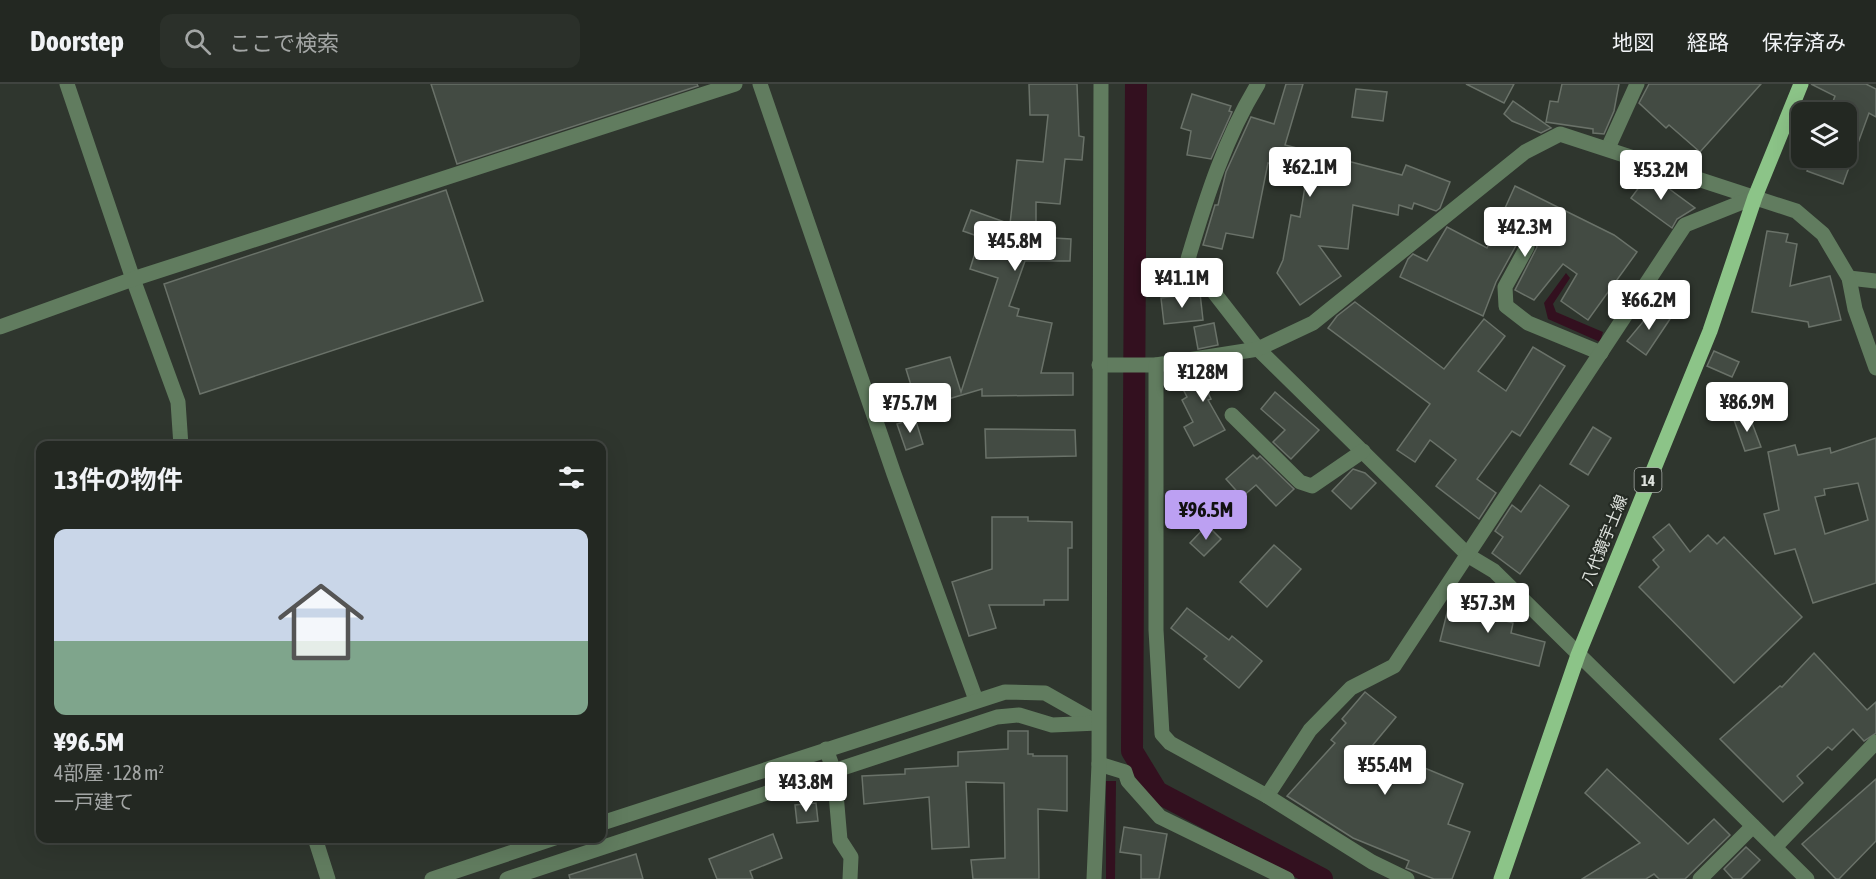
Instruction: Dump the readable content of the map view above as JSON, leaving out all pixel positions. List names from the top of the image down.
{
  "streets": {
    "main road": ["14", "八代鏡宇土線"]
  },
  "page": {
    "header": "Doorstep",
    "search": "ここで検索",
    "nav": ["地図", "経路", "保存済み"],
    "price": [
      "¥62.1M",
      "¥53.2M",
      "¥42.3M",
      "¥45.8M",
      "¥41.1M",
      "¥66.2M",
      "¥128M",
      "¥86.9M",
      "¥75.7M",
      "¥96.5M",
      "¥57.3M",
      "¥55.4M",
      "¥43.8M"
    ],
    "heading": "13件の物件",
    "list": [
      {
        "name": "¥96.5M",
        "note": "4部屋 · 128 m² · 一戸建て"
      }
    ]
  }
}
